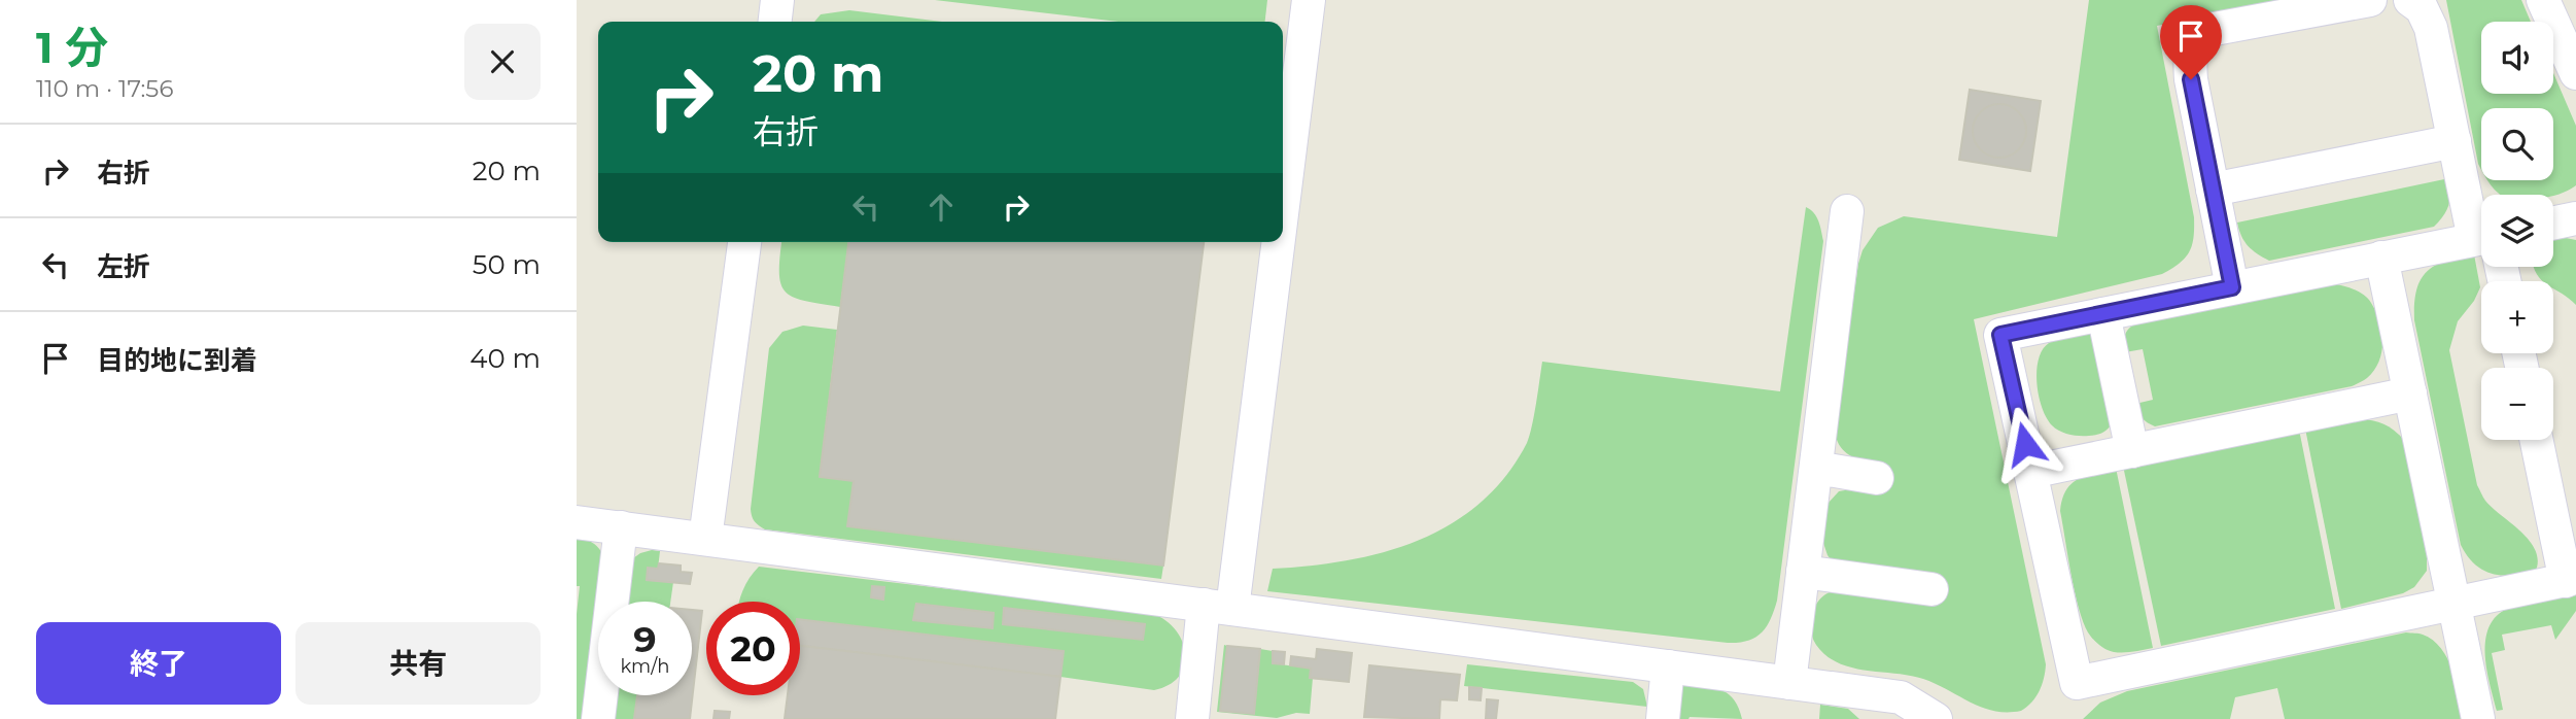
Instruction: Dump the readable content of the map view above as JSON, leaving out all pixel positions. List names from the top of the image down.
{
  "page": {
    "heading": ["1 分", "110 m · 17:56"],
    "map_buttons": ["+", "−"],
    "turn": ["20 m", "右折"],
    "list": [
      {
        "name": "右折",
        "value": "20 m"
      },
      {
        "name": "左折",
        "value": "50 m"
      },
      {
        "name": "目的地に到着",
        "value": "40 m"
      }
    ],
    "speed": "9 km/h",
    "limit": "20",
    "buttons": ["終了", "共有"]
  }
}
